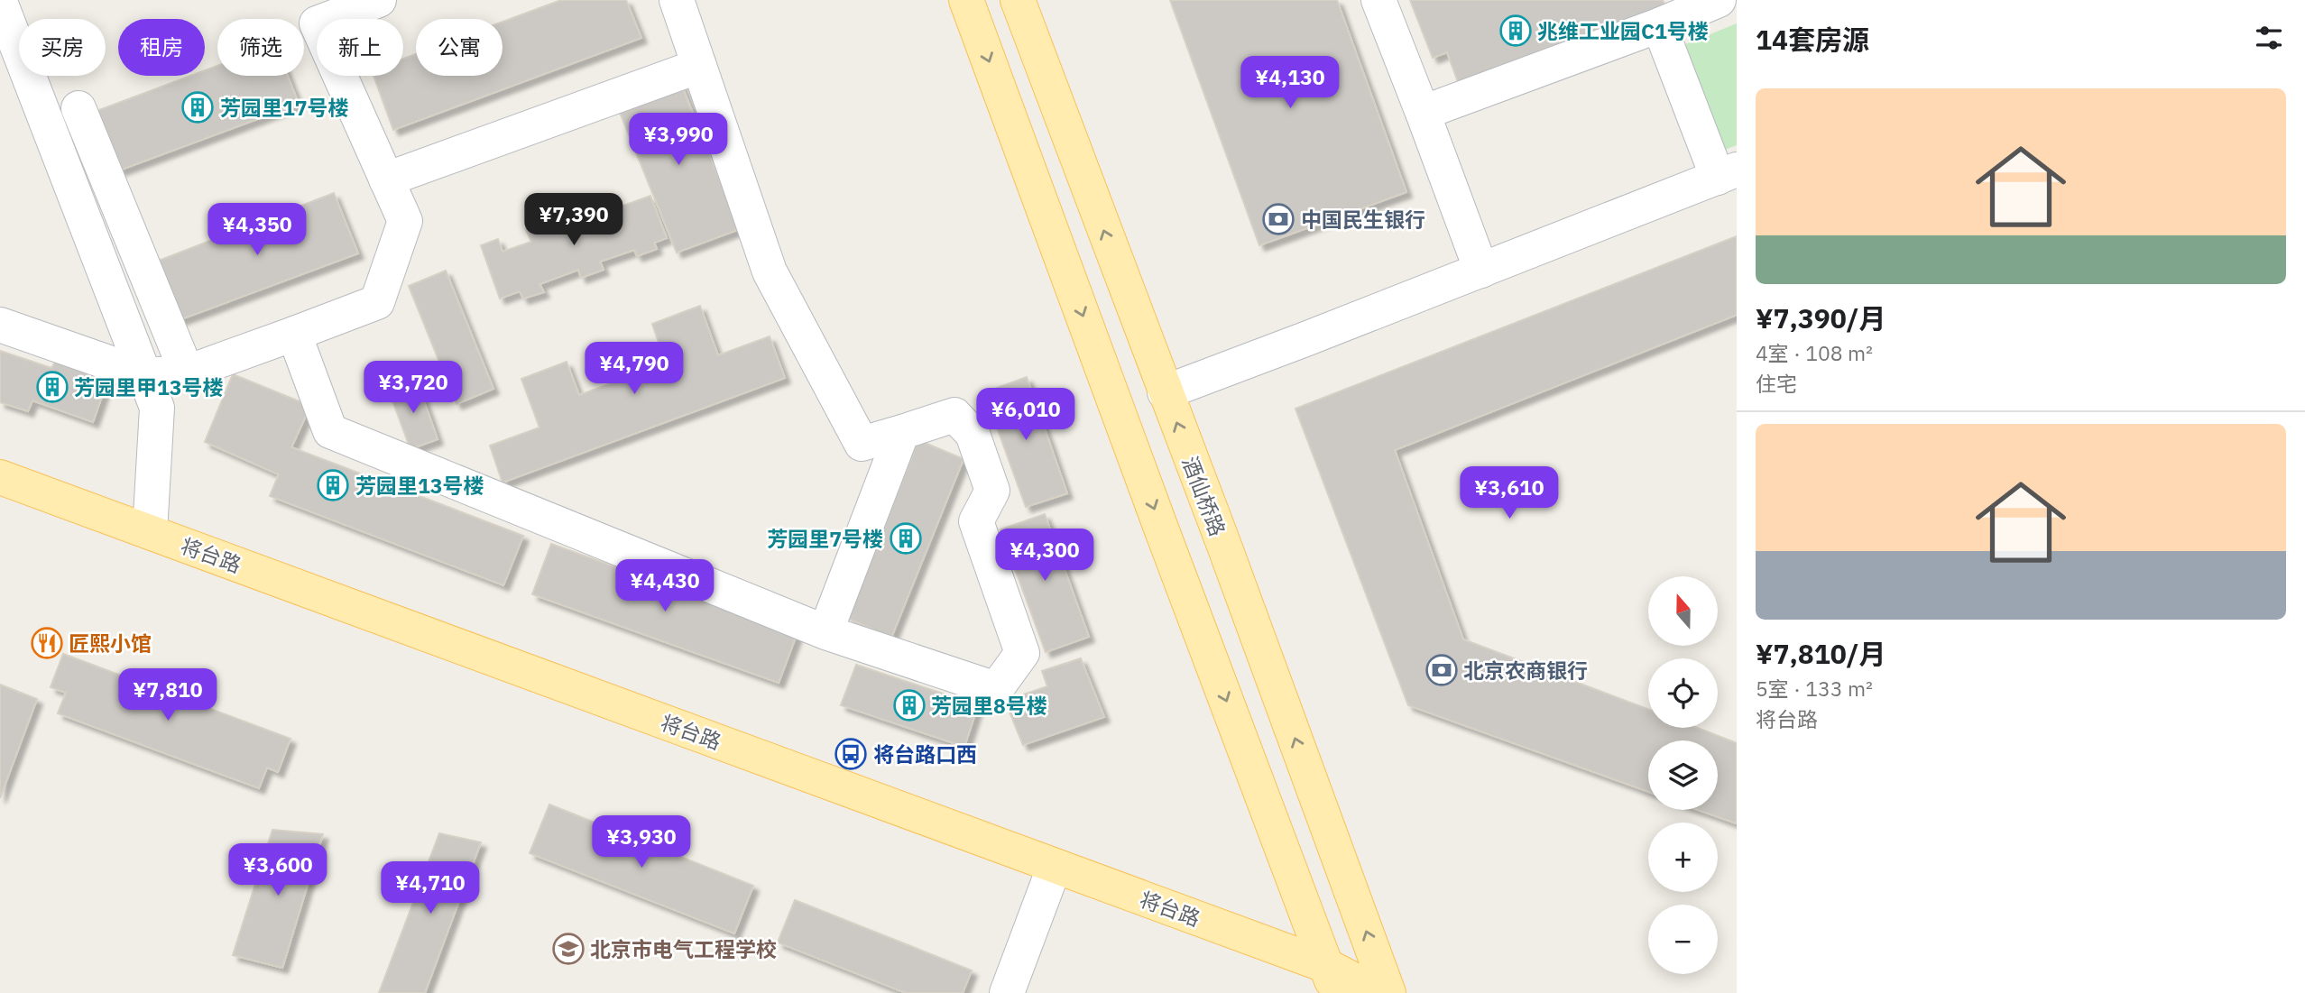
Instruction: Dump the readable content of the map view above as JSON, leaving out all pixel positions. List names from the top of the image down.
{
  "streets": {
    "main road": ["酒仙桥路", "将台路"]
  },
  "places": {
    "building": [
      "兆维工业园C1号楼",
      "芳园里17号楼",
      "芳园里甲13号楼",
      "芳园里13号楼",
      "芳园里7号楼",
      "芳园里8号楼"
    ],
    "bank": ["中国民生银行", "北京农商银行"],
    "restaurant": ["匠熙小馆"],
    "bus stop": ["将台路口西"],
    "school or university": ["北京市电气工程学校"]
  },
  "north": "top",
  "page": {
    "heading": "14套房源",
    "chip": [
      "买房",
      "租房",
      "筛选",
      "新上",
      "公寓"
    ],
    "price": [
      "¥4,130",
      "¥3,990",
      "¥7,390",
      "¥4,350",
      "¥4,790",
      "¥3,720",
      "¥6,010",
      "¥3,610",
      "¥4,300",
      "¥4,430",
      "¥7,810",
      "¥3,930",
      "¥3,600",
      "¥4,710"
    ],
    "list": [
      {
        "name": "¥7,390/月",
        "note": "4室 · 108 m² · 住宅"
      },
      {
        "name": "¥7,810/月",
        "note": "5室 · 133 m² · 将台路"
      }
    ],
    "map_buttons": ["+", "−"]
  }
}
